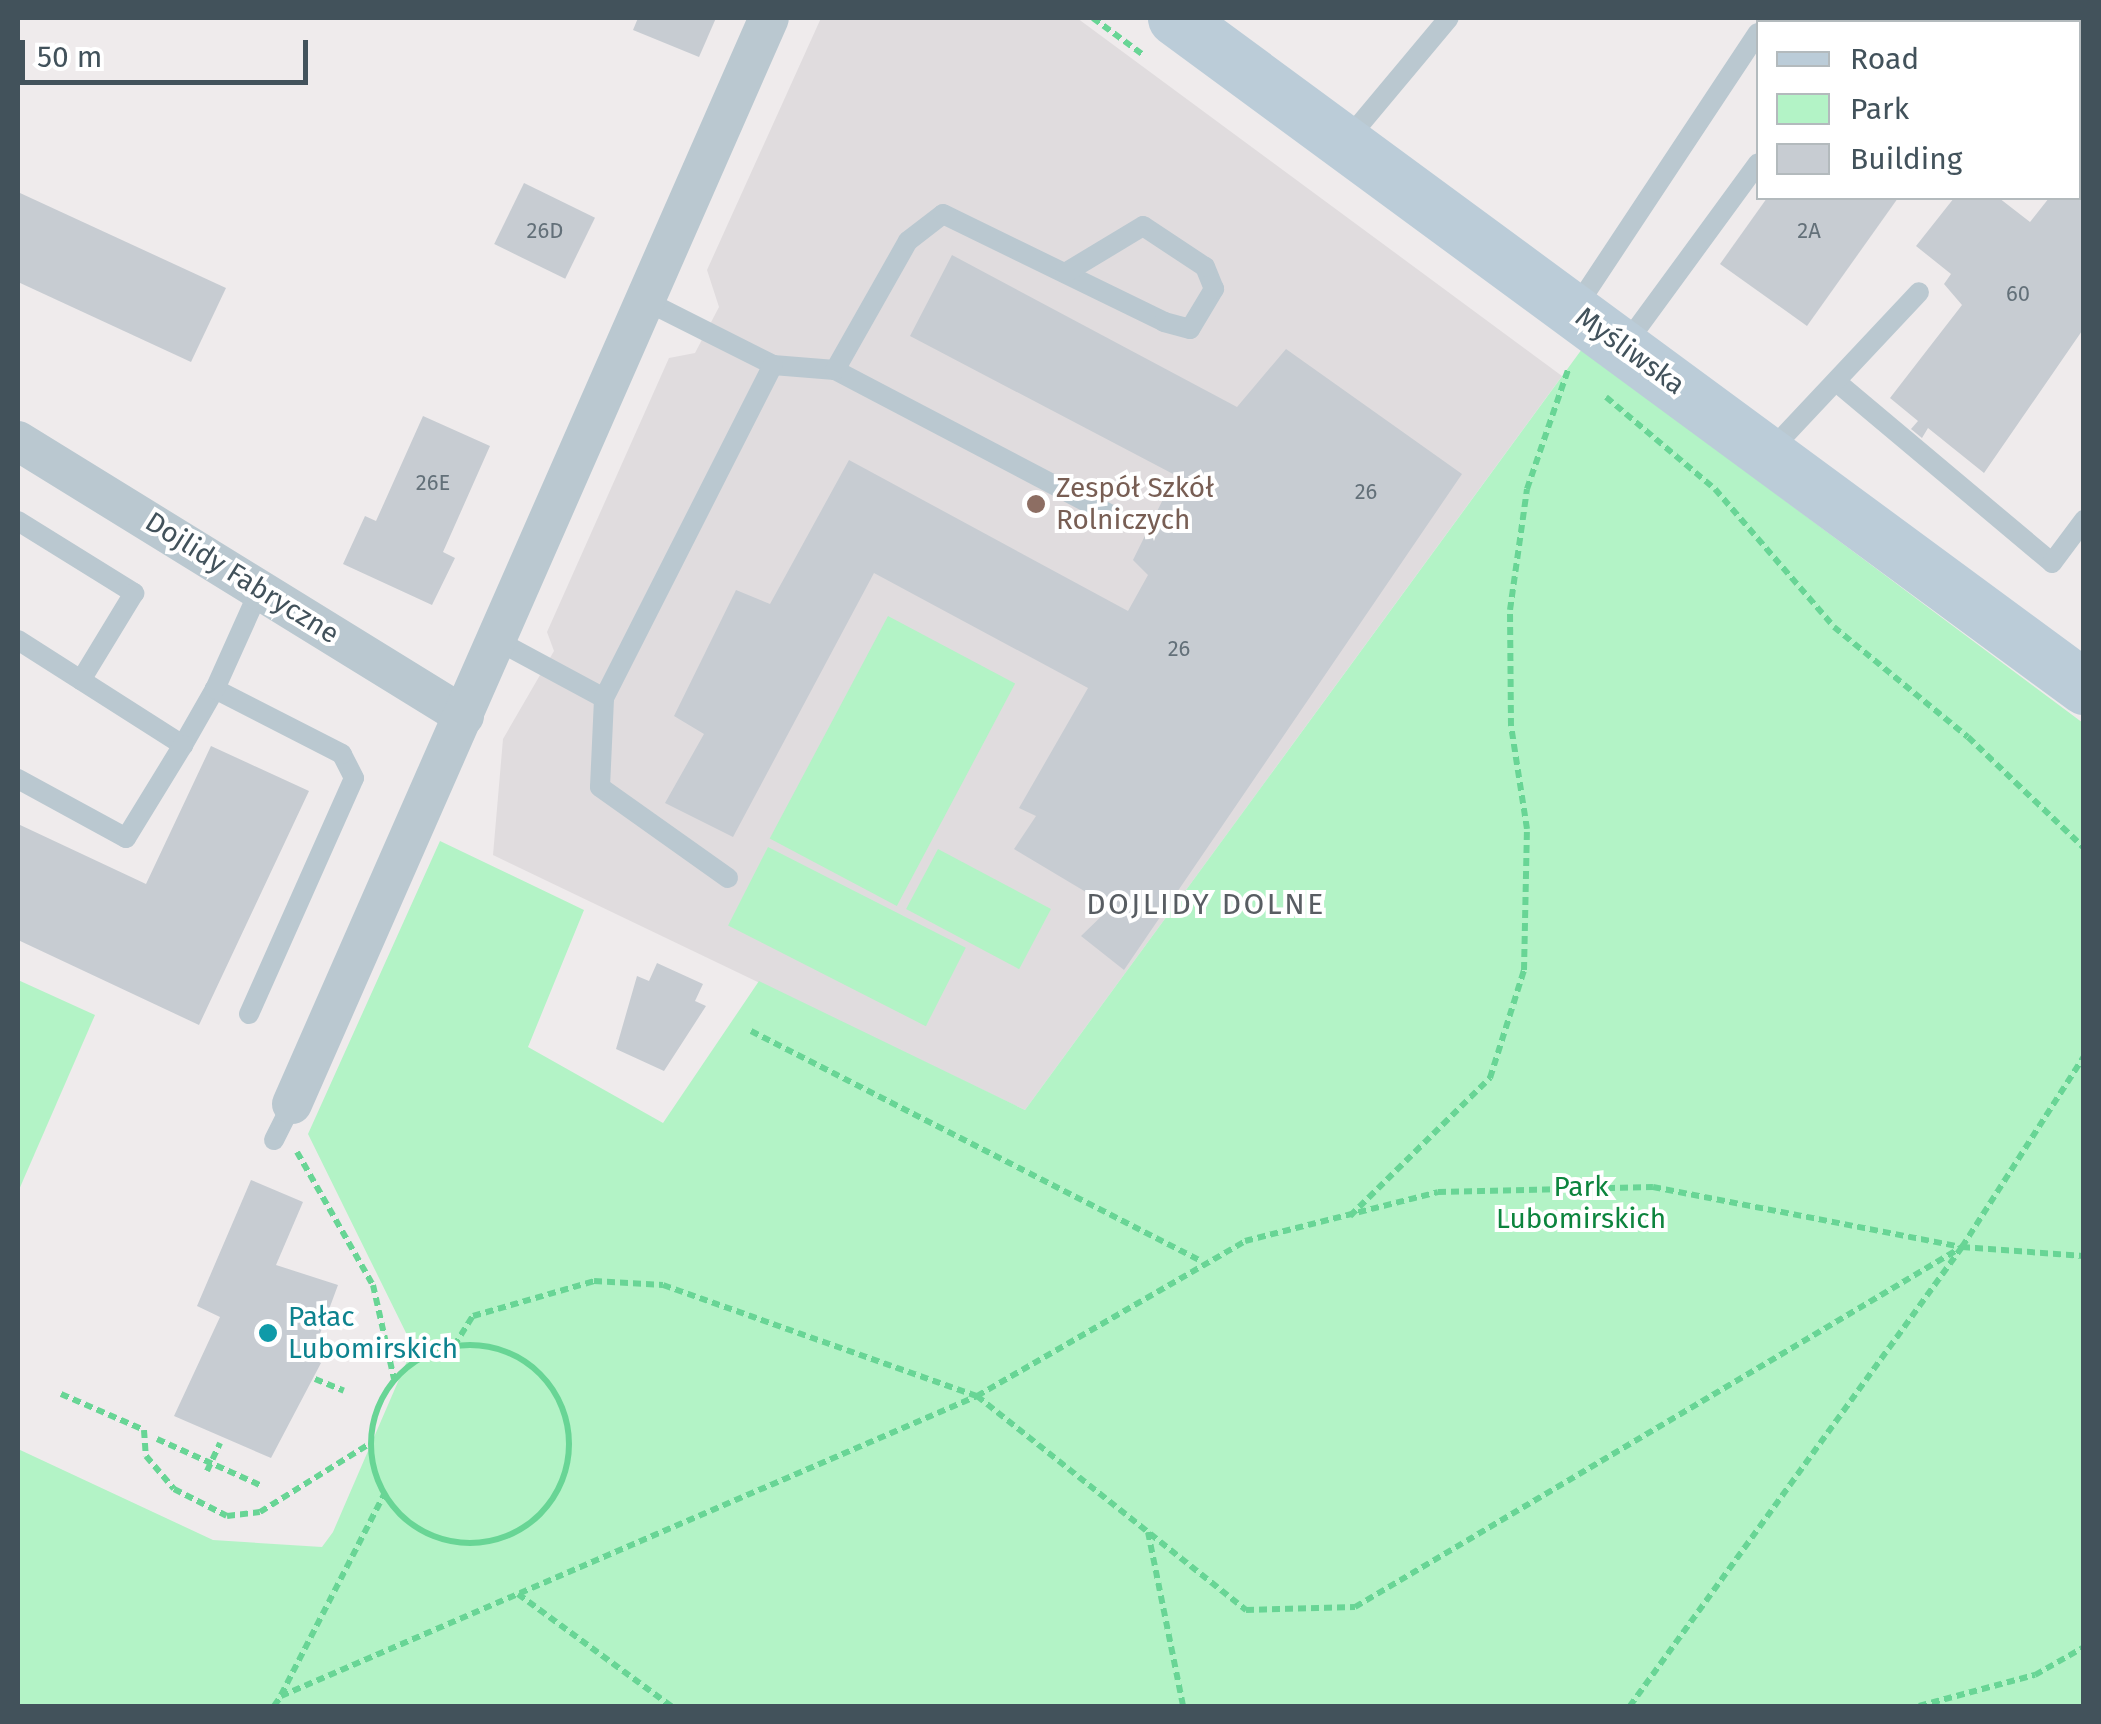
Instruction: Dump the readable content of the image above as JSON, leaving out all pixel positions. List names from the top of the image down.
{
  "streets": {
    "street": ["Myśliwska", "Dojlidy Fabryczne"]
  },
  "districts": ["DOJLIDY DOLNE"],
  "parks": ["Park Lubomirskich"],
  "places": ["Zespół Szkół Rolniczych", "Pałac Lubomirskich"],
  "house_numbers": [
    "26D",
    "2A",
    "60",
    "26E",
    "26",
    "26"
  ],
  "legend": ["Road", "Park", "Building"],
  "scale_bar": "50 m"
}
